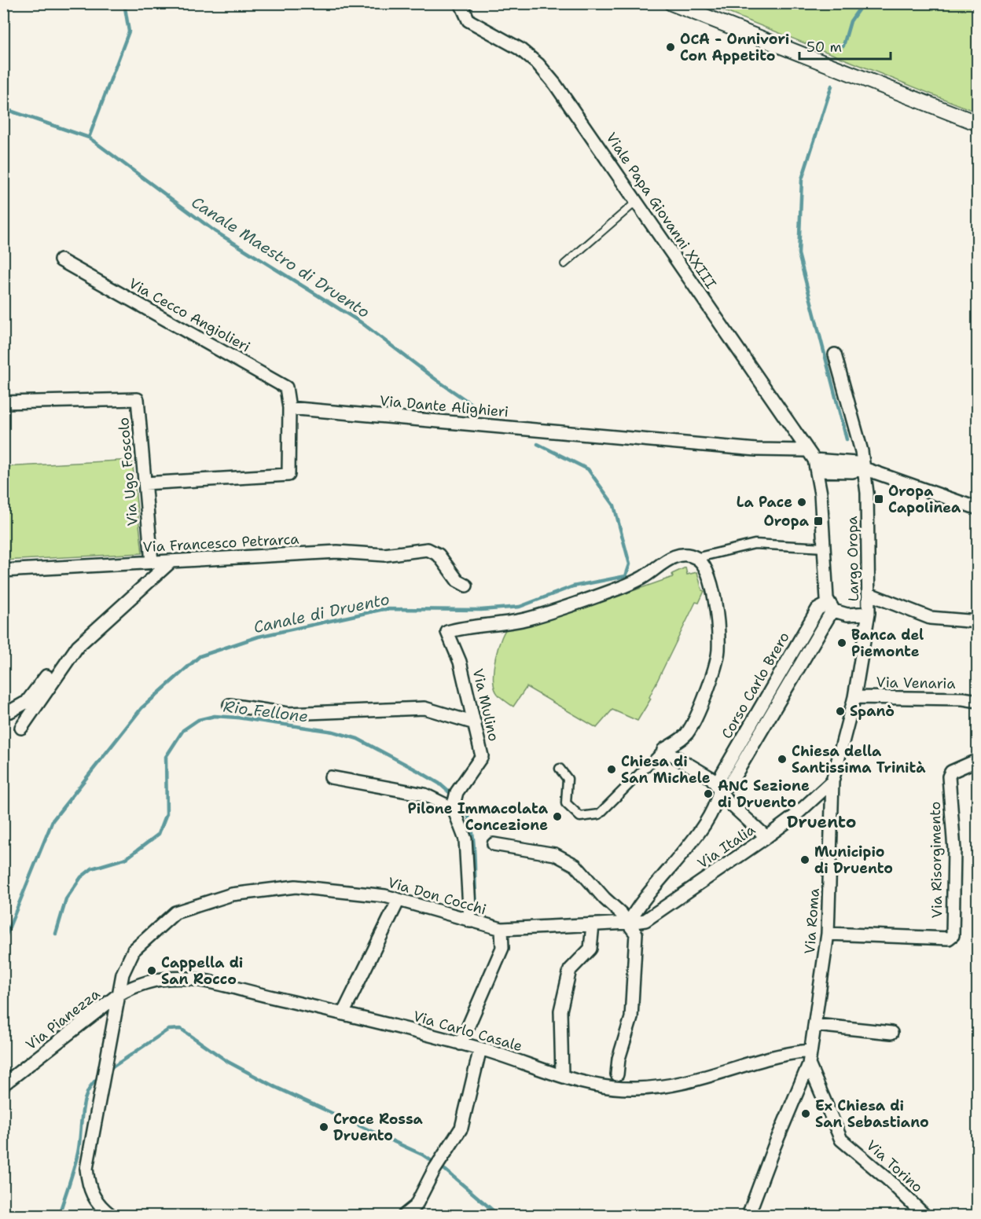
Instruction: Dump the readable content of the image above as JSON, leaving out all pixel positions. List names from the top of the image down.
{
  "streets": {
    "street": [
      "Viale Papa Giovanni XXIII",
      "Via Cecco Angiolieri",
      "Via Dante Alighieri",
      "Via Ugo Foscolo",
      "Via Francesco Petrarca",
      "Largo Oropa",
      "Via Venaria",
      "Corso Carlo Brero",
      "Via Mulino",
      "Via Italia",
      "Via Risorgimento",
      "Via Don Cocchi",
      "Via Roma",
      "Via Pianezza",
      "Via Carlo Casale",
      "Via Torino"
    ]
  },
  "crossings": [
    ["Viale Papa Giovanni XXIII", "Via Dante Alighieri"],
    ["Viale Papa Giovanni XXIII", "Largo Oropa"],
    ["Via Cecco Angiolieri", "Via Dante Alighieri"],
    ["Via Dante Alighieri", "Largo Oropa"],
    ["Via Ugo Foscolo", "Via Francesco Petrarca"],
    ["Largo Oropa", "Corso Carlo Brero"],
    ["Largo Oropa", "Via Roma"],
    ["Via Venaria", "Via Roma"],
    ["Corso Carlo Brero", "Via Italia"],
    ["Corso Carlo Brero", "Via Don Cocchi"],
    ["Via Italia", "Via Don Cocchi"],
    ["Via Italia", "Via Roma"],
    ["Via Risorgimento", "Via Roma"],
    ["Via Don Cocchi", "Via Pianezza"],
    ["Via Don Cocchi", "Via Carlo Casale"],
    ["Via Roma", "Via Carlo Casale"],
    ["Via Roma", "Via Torino"],
    ["Via Pianezza", "Via Carlo Casale"]
  ],
  "districts": ["Druento"],
  "water": ["Canale Maestro di Druento", "Canale di Druento", "Rio Fellone"],
  "places": {
    "other": [
      "OCA - Onnivori Con Appetito",
      "La Pace",
      "Banca del Piemonte",
      "Spanò",
      "Chiesa della Santissima Trinità",
      "Chiesa di San Michele",
      "ANC Sezione di Druento",
      "Pilone Immacolata Concezione",
      "Municipio di Druento",
      "Cappella di San Rocco",
      "Ex Chiesa di San Sebastiano",
      "Croce Rossa Druento"
    ],
    "transit": ["Oropa Capolinea", "Oropa"]
  },
  "scale_bar": "50 m"
}
